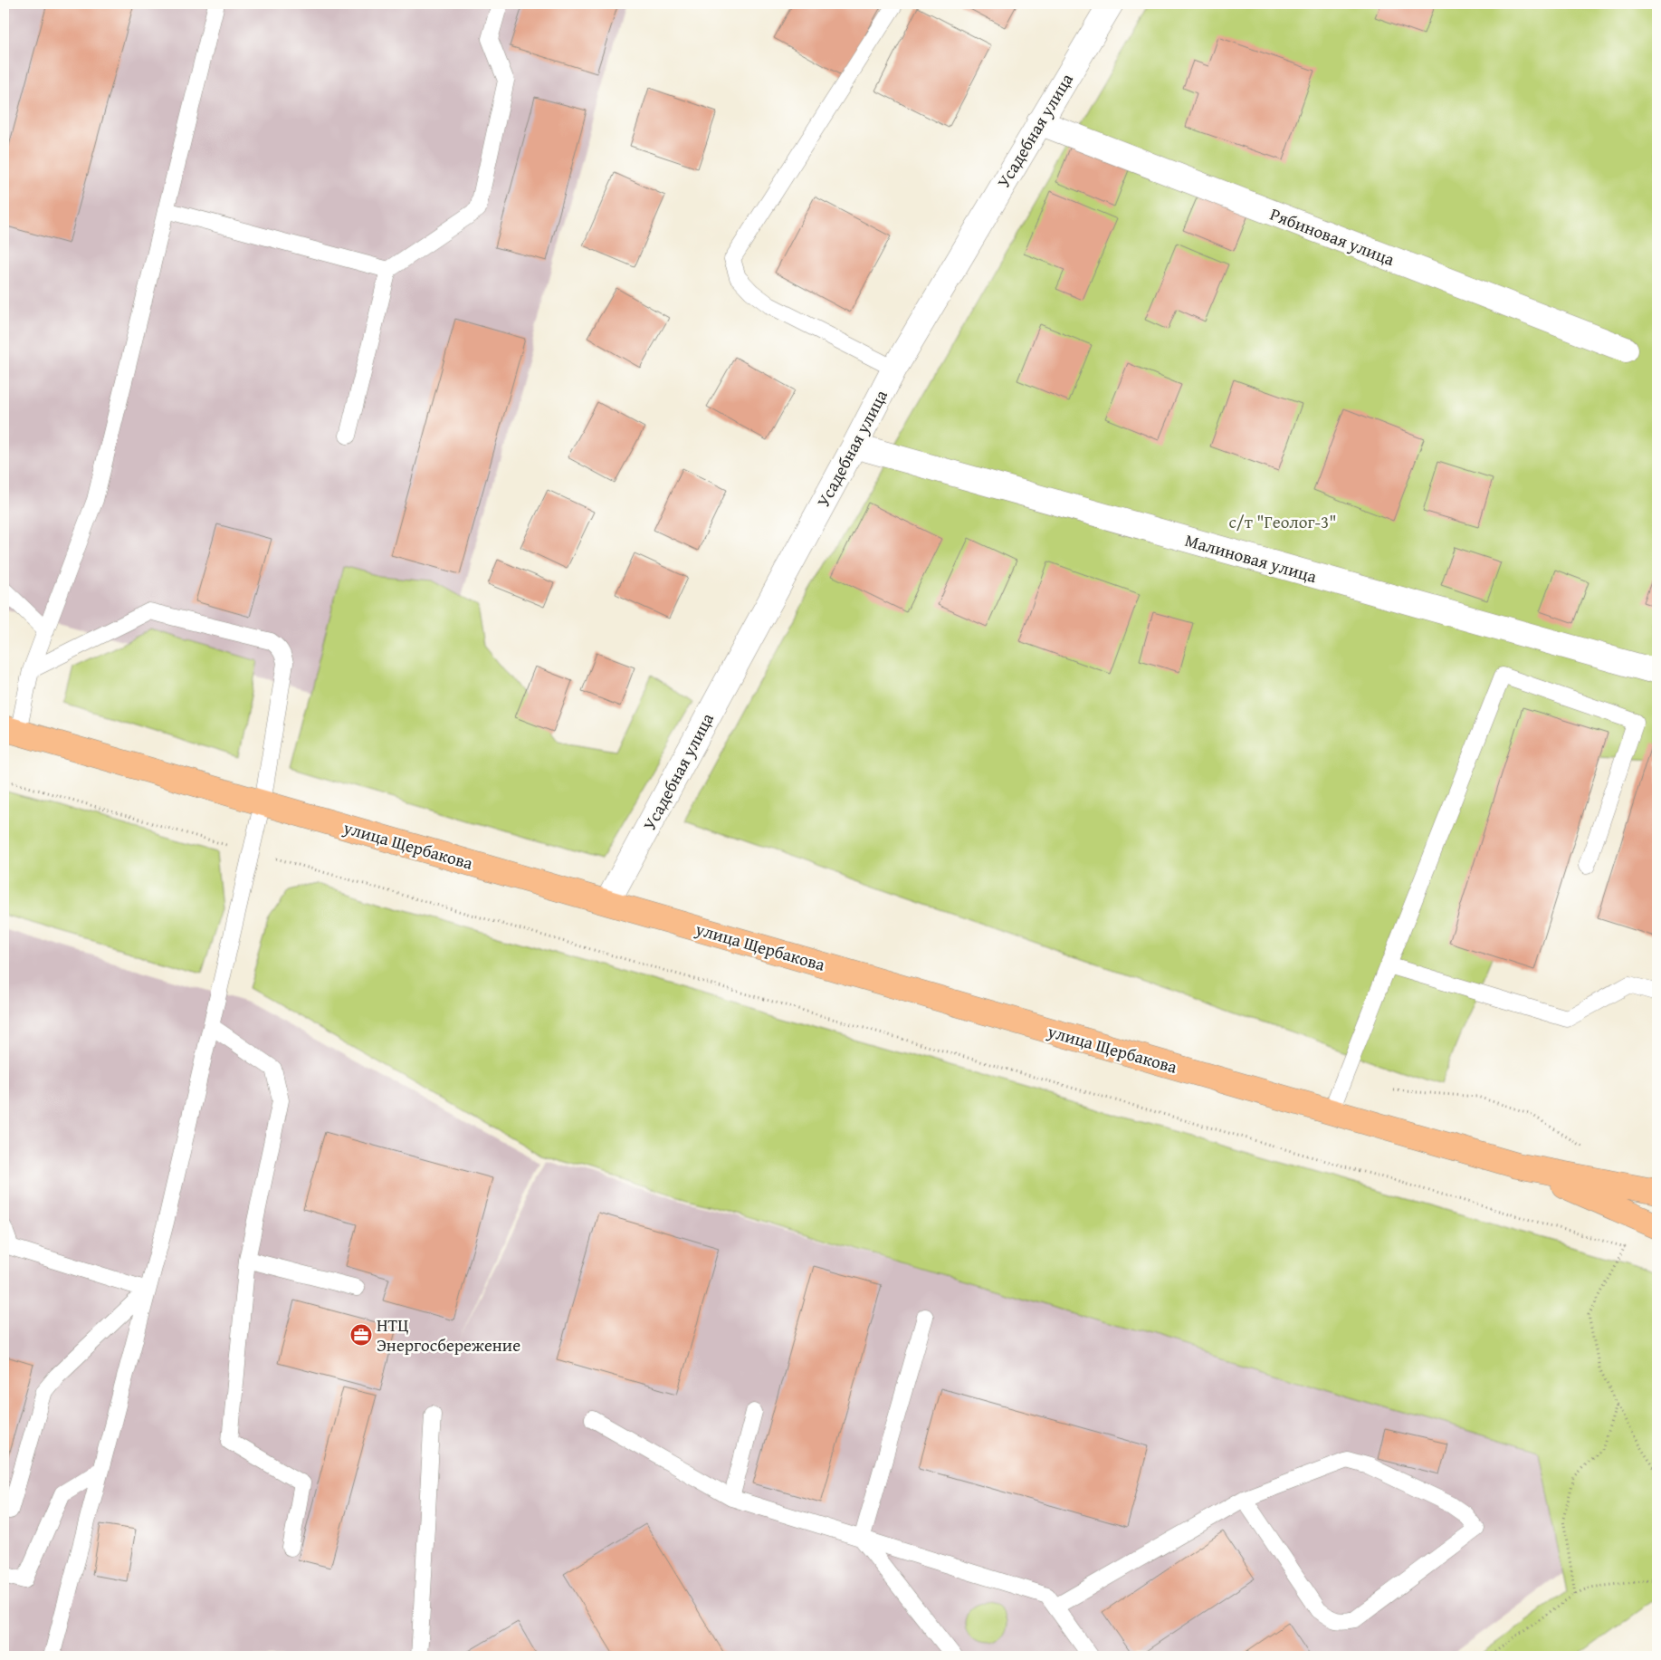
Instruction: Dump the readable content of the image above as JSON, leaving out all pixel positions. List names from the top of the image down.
{
  "streets": {
    "main road": ["улица Щербакова"],
    "street": ["Усадебная улица", "Рябиновая улица", "Малиновая улица"]
  },
  "crossings": [
    ["Усадебная улица", "Рябиновая улица"],
    ["Усадебная улица", "Малиновая улица"],
    ["Усадебная улица", "улица Щербакова"]
  ],
  "parks": ["с/т \"Геолог-3\""],
  "places": {
    "office": ["НТЦ Энергосбережение"]
  }
}
